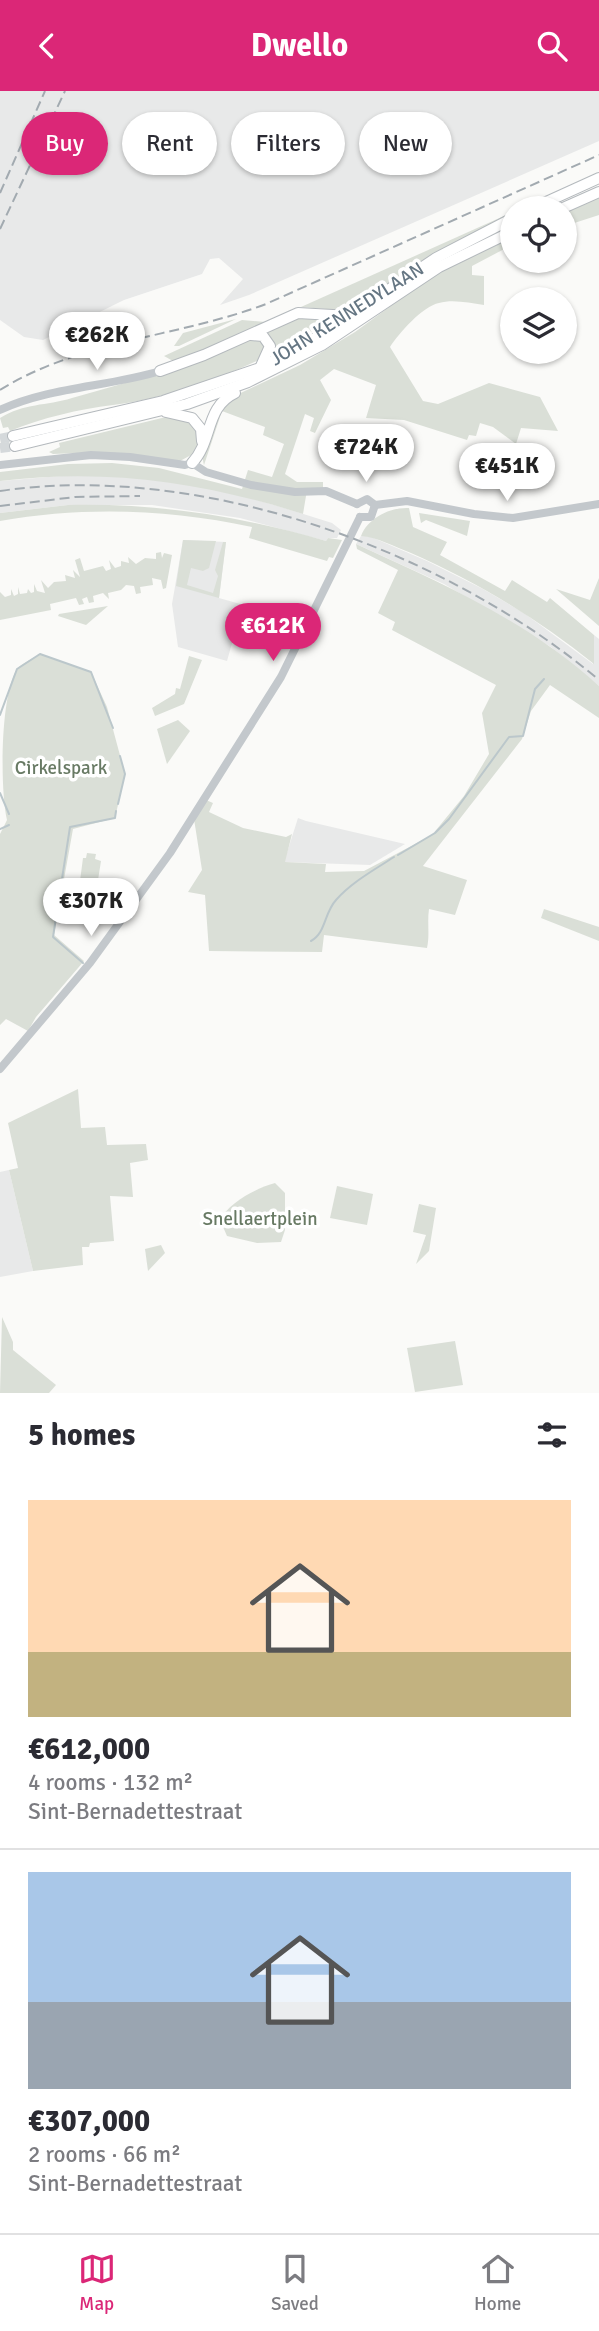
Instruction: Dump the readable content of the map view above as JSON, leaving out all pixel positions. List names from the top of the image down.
{
  "streets": {
    "highway": ["JOHN KENNEDYLAAN"]
  },
  "parks": ["Cirkelspark", "Snellaertplein"],
  "page": {
    "header": "Dwello",
    "chip": [
      "Buy",
      "Rent",
      "Filters",
      "New"
    ],
    "price": [
      "€262K",
      "€724K",
      "€451K",
      "€612K",
      "€307K"
    ],
    "heading": "5 homes",
    "list": [
      {
        "name": "€612,000",
        "note": "4 rooms · 132 m² · Sint-Bernadettestraat"
      },
      {
        "name": "€307,000",
        "note": "2 rooms · 66 m² · Sint-Bernadettestraat"
      }
    ],
    "tabs": ["Map", "Saved", "Home"]
  }
}
